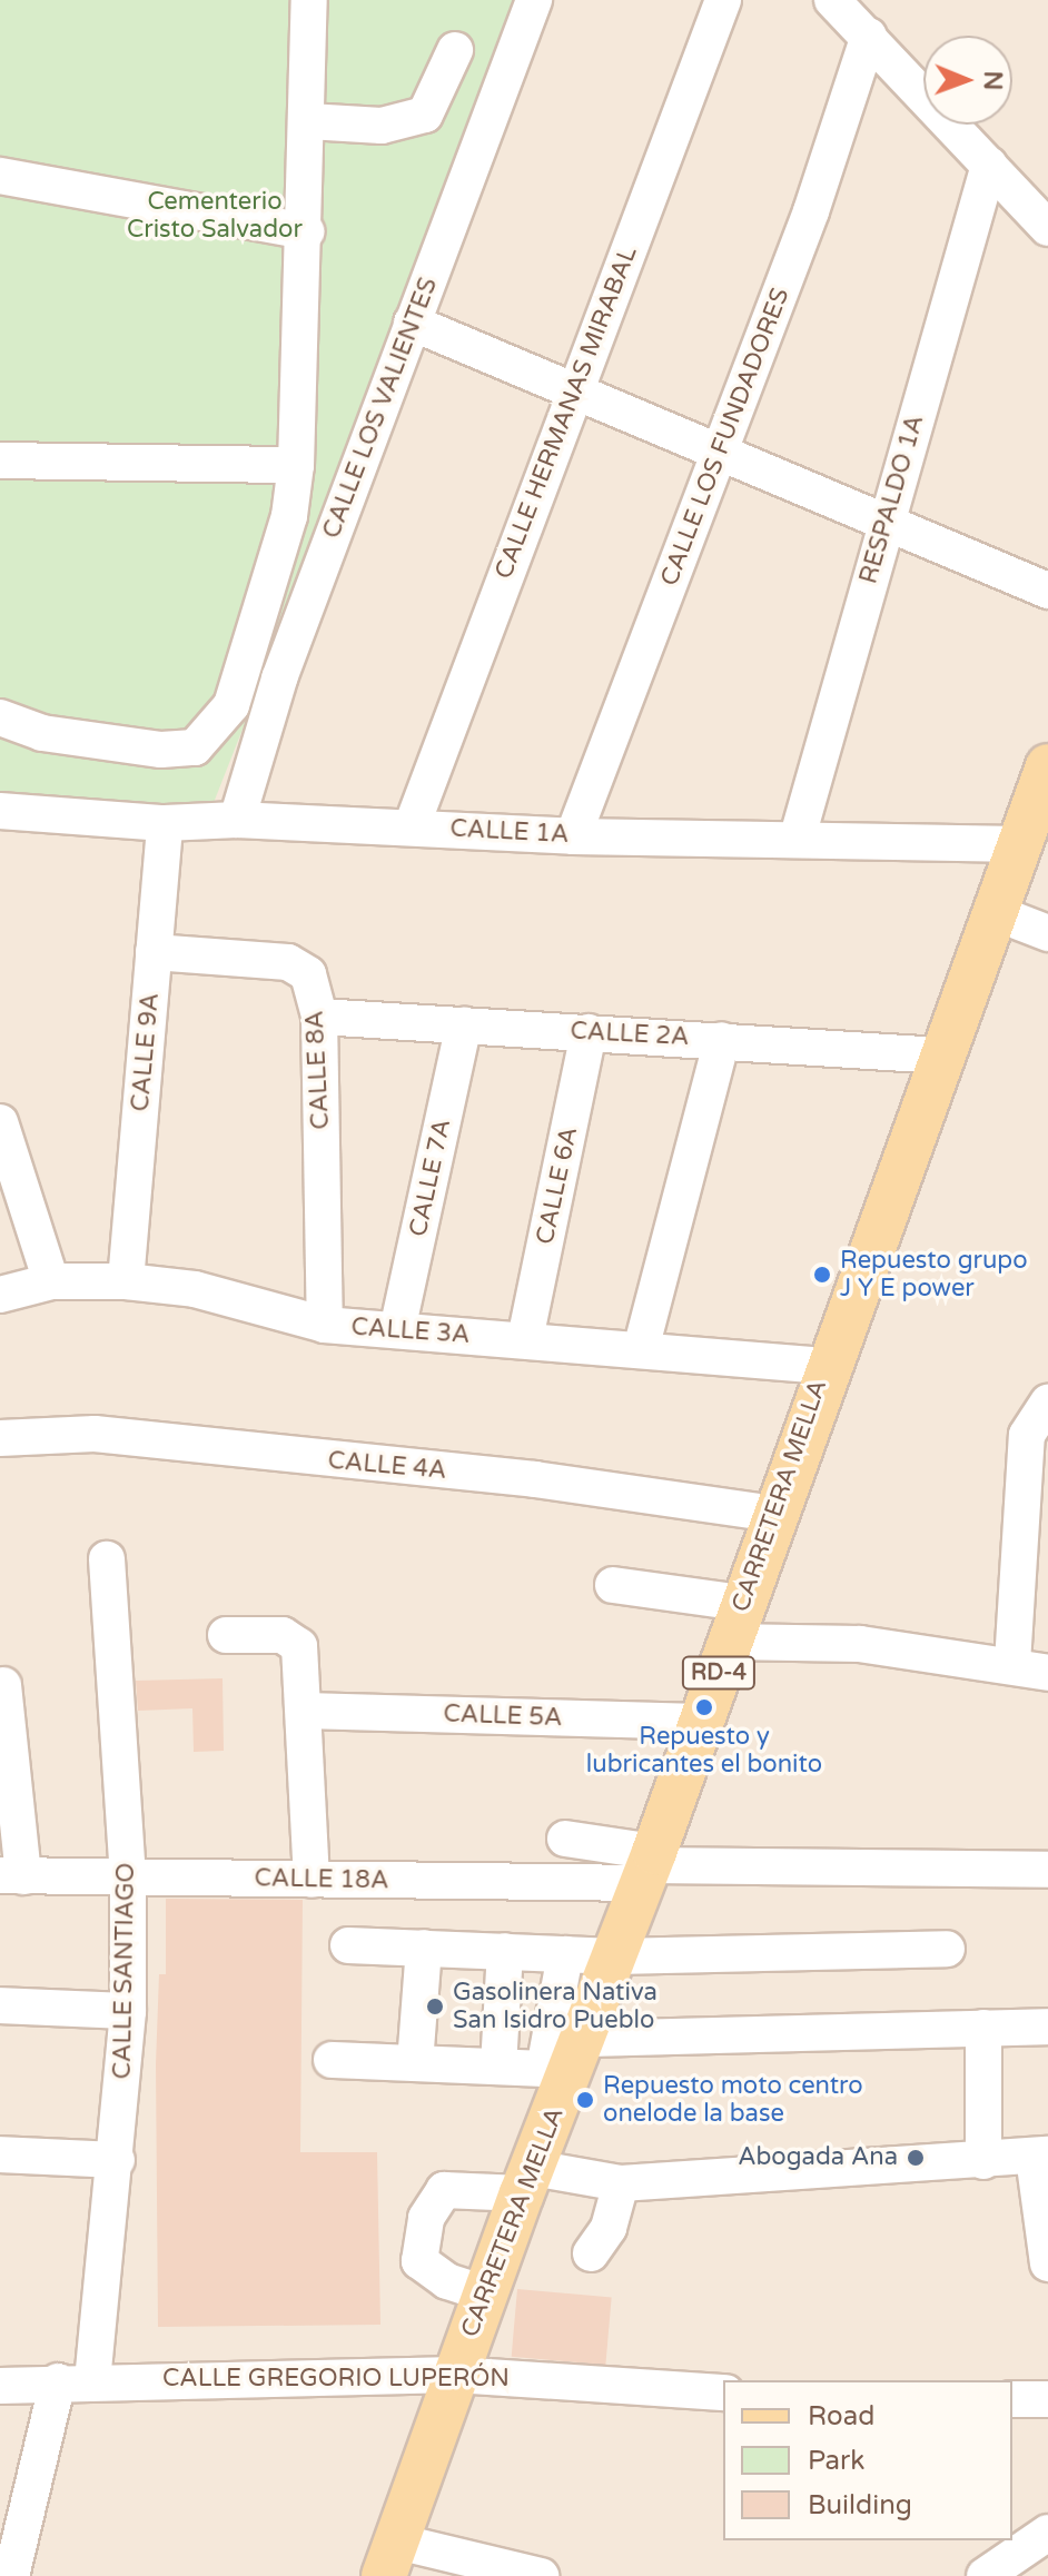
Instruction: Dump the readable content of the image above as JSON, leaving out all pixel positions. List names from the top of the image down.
{
  "streets": {
    "main road": ["CARRETERA MELLA", "RD-4"],
    "street": [
      "CALLE LOS VALIENTES",
      "CALLE HERMANAS MIRABAL",
      "CALLE LOS FUNDADORES",
      "RESPALDO 1A",
      "CALLE 1A",
      "CALLE 2A",
      "CALLE 9A",
      "CALLE 8A",
      "CALLE 7A",
      "CALLE 6A",
      "CALLE 3A",
      "CALLE 4A",
      "CALLE 5A",
      "CALLE 18A",
      "CALLE SANTIAGO",
      "CALLE GREGORIO LUPERÓN"
    ]
  },
  "crossings": [
    ["CALLE LOS VALIENTES", "CALLE 1A"],
    ["CALLE HERMANAS MIRABAL", "CALLE 1A"],
    ["CALLE LOS FUNDADORES", "CALLE 1A"],
    ["RESPALDO 1A", "CALLE 1A"],
    ["CALLE 1A", "CALLE 9A"],
    ["CALLE 1A", "CARRETERA MELLA"],
    ["CALLE 2A", "CALLE 8A"],
    ["CALLE 2A", "CALLE 7A"],
    ["CALLE 2A", "CALLE 6A"],
    ["CALLE 2A", "CARRETERA MELLA"],
    ["CALLE 9A", "CALLE 8A"],
    ["CALLE 9A", "CALLE 3A"],
    ["CALLE 8A", "CALLE 3A"],
    ["CALLE 7A", "CALLE 3A"],
    ["CALLE 6A", "CALLE 3A"],
    ["CALLE 3A", "CARRETERA MELLA"],
    ["CALLE 4A", "CARRETERA MELLA"],
    ["CARRETERA MELLA", "CALLE 5A"],
    ["CARRETERA MELLA", "CALLE 18A"],
    ["CARRETERA MELLA", "CALLE GREGORIO LUPERÓN"],
    ["CALLE 18A", "CALLE SANTIAGO"],
    ["CALLE SANTIAGO", "CALLE GREGORIO LUPERÓN"]
  ],
  "parks": ["Cementerio Cristo Salvador"],
  "places": [
    "Repuesto grupo J Y E power",
    "Repuesto y lubricantes el bonito",
    "Gasolinera Nativa San Isidro Pueblo",
    "Repuesto moto centro onelode la base",
    "Abogada Ana"
  ],
  "legend": ["Road", "Park", "Building"],
  "north": "right"
}
